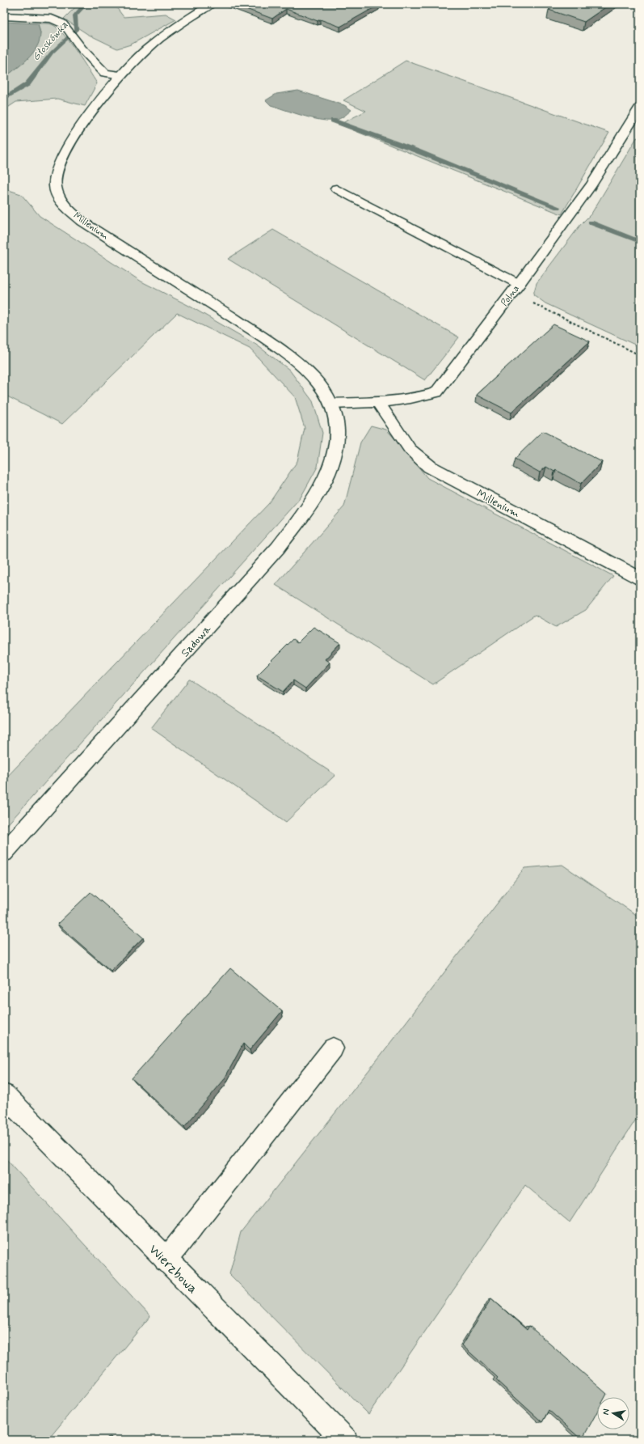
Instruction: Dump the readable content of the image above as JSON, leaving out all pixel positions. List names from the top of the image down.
{
  "streets": {
    "street": [
      "Millenium",
      "Polna",
      "Sadowa",
      "Wierzbowa"
    ]
  },
  "crossings": [
    ["Millenium", "Polna"],
    ["Millenium", "Sadowa"],
    ["Polna", "Sadowa"]
  ],
  "water": ["Głoskówka"],
  "north": "left"
}
